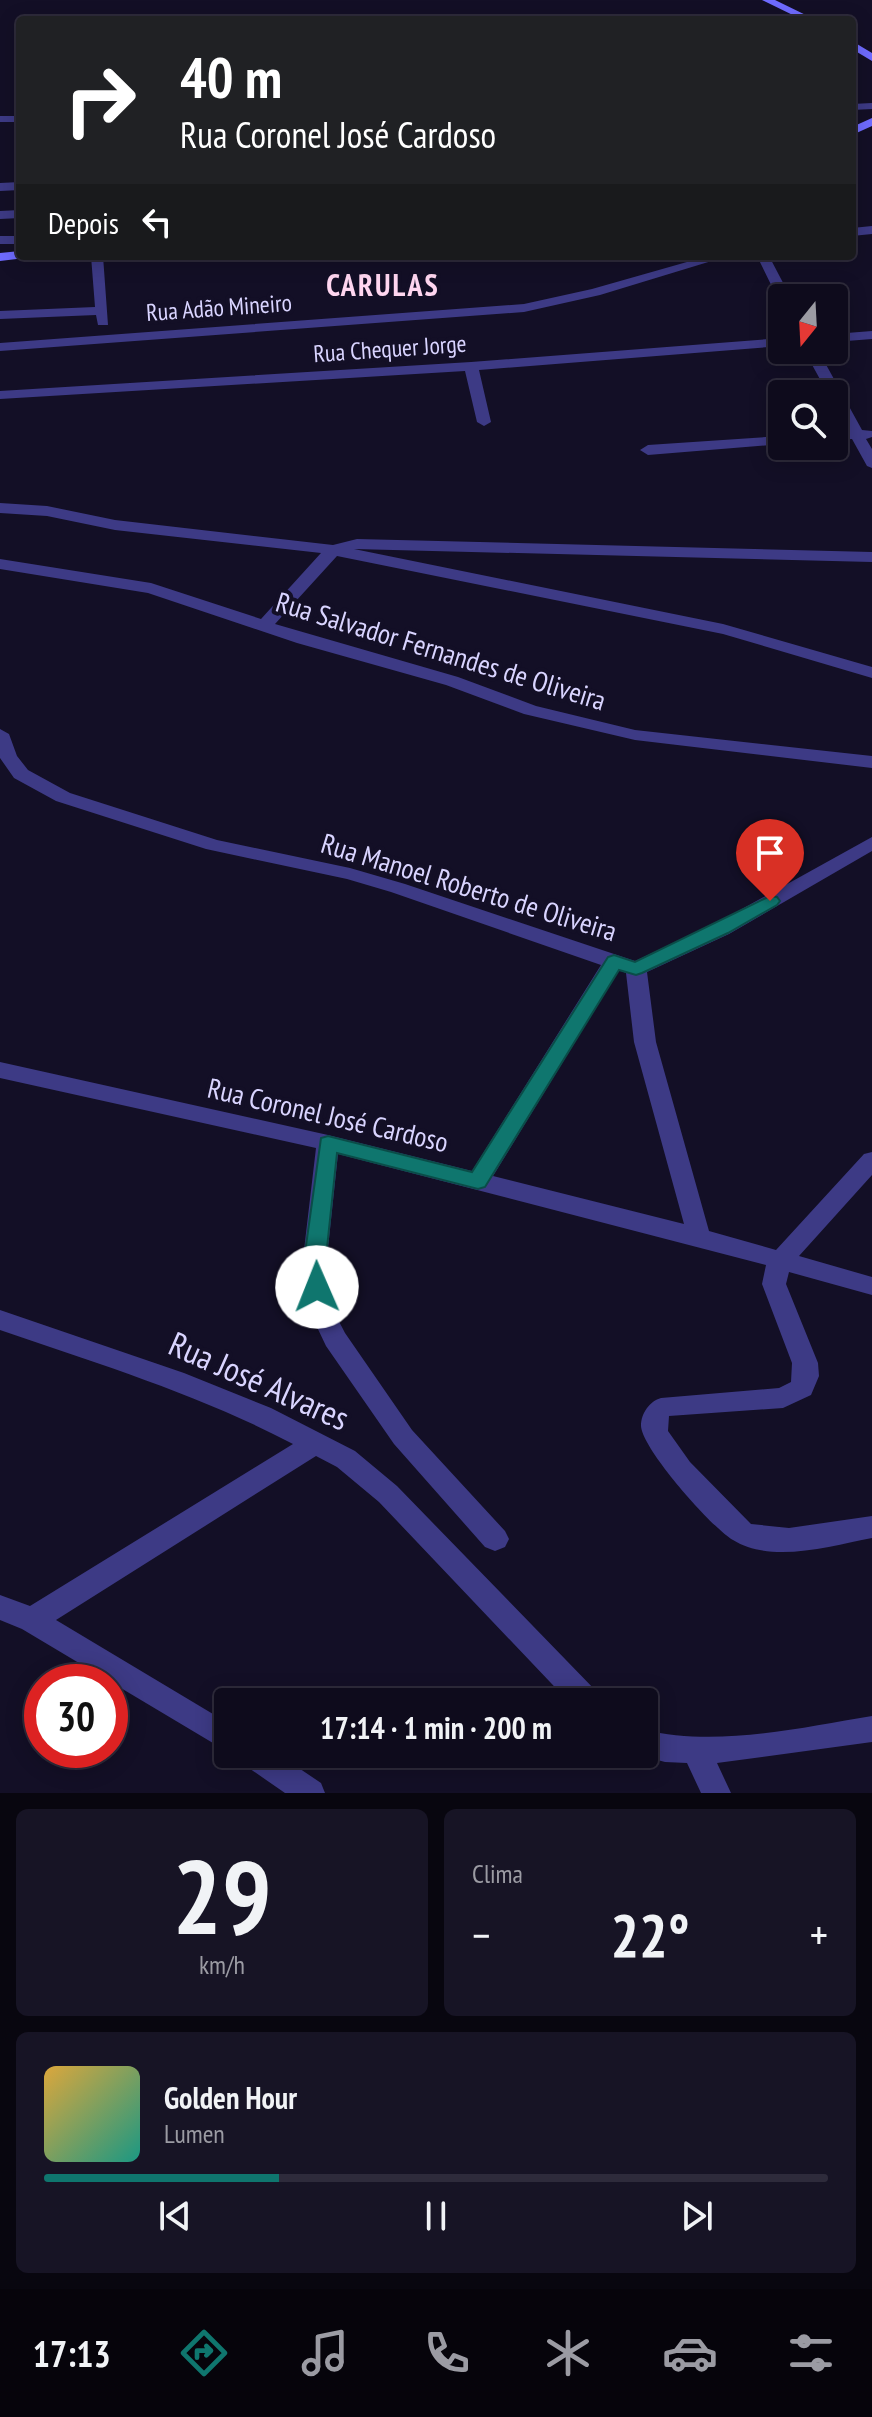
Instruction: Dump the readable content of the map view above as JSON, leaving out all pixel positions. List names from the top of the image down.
{
  "streets": {
    "street": [
      "Rua Adão Mineiro",
      "Rua Chequer Jorge",
      "Rua Salvador Fernandes de Oliveira",
      "Rua Manoel Roberto de Oliveira",
      "Rua Coronel José Cardoso",
      "Rua José Alvares"
    ]
  },
  "crossings": [
    ["Rua Manoel Roberto de Oliveira", "Rua Coronel José Cardoso"]
  ],
  "districts": ["CARULAS"],
  "north": "bottom",
  "page": {
    "turn": ["40 m", "Rua Coronel José Cardoso"],
    "then": "Depois",
    "limit": "30",
    "trip": "17:14 · 1 min · 200 m",
    "tile": [
      ["29", "km/h"],
      "Clima"
    ],
    "heat": ["−", "22°", "+"],
    "song": ["Golden Hour", "Lumen"],
    "tabs": "17:13"
  }
}
